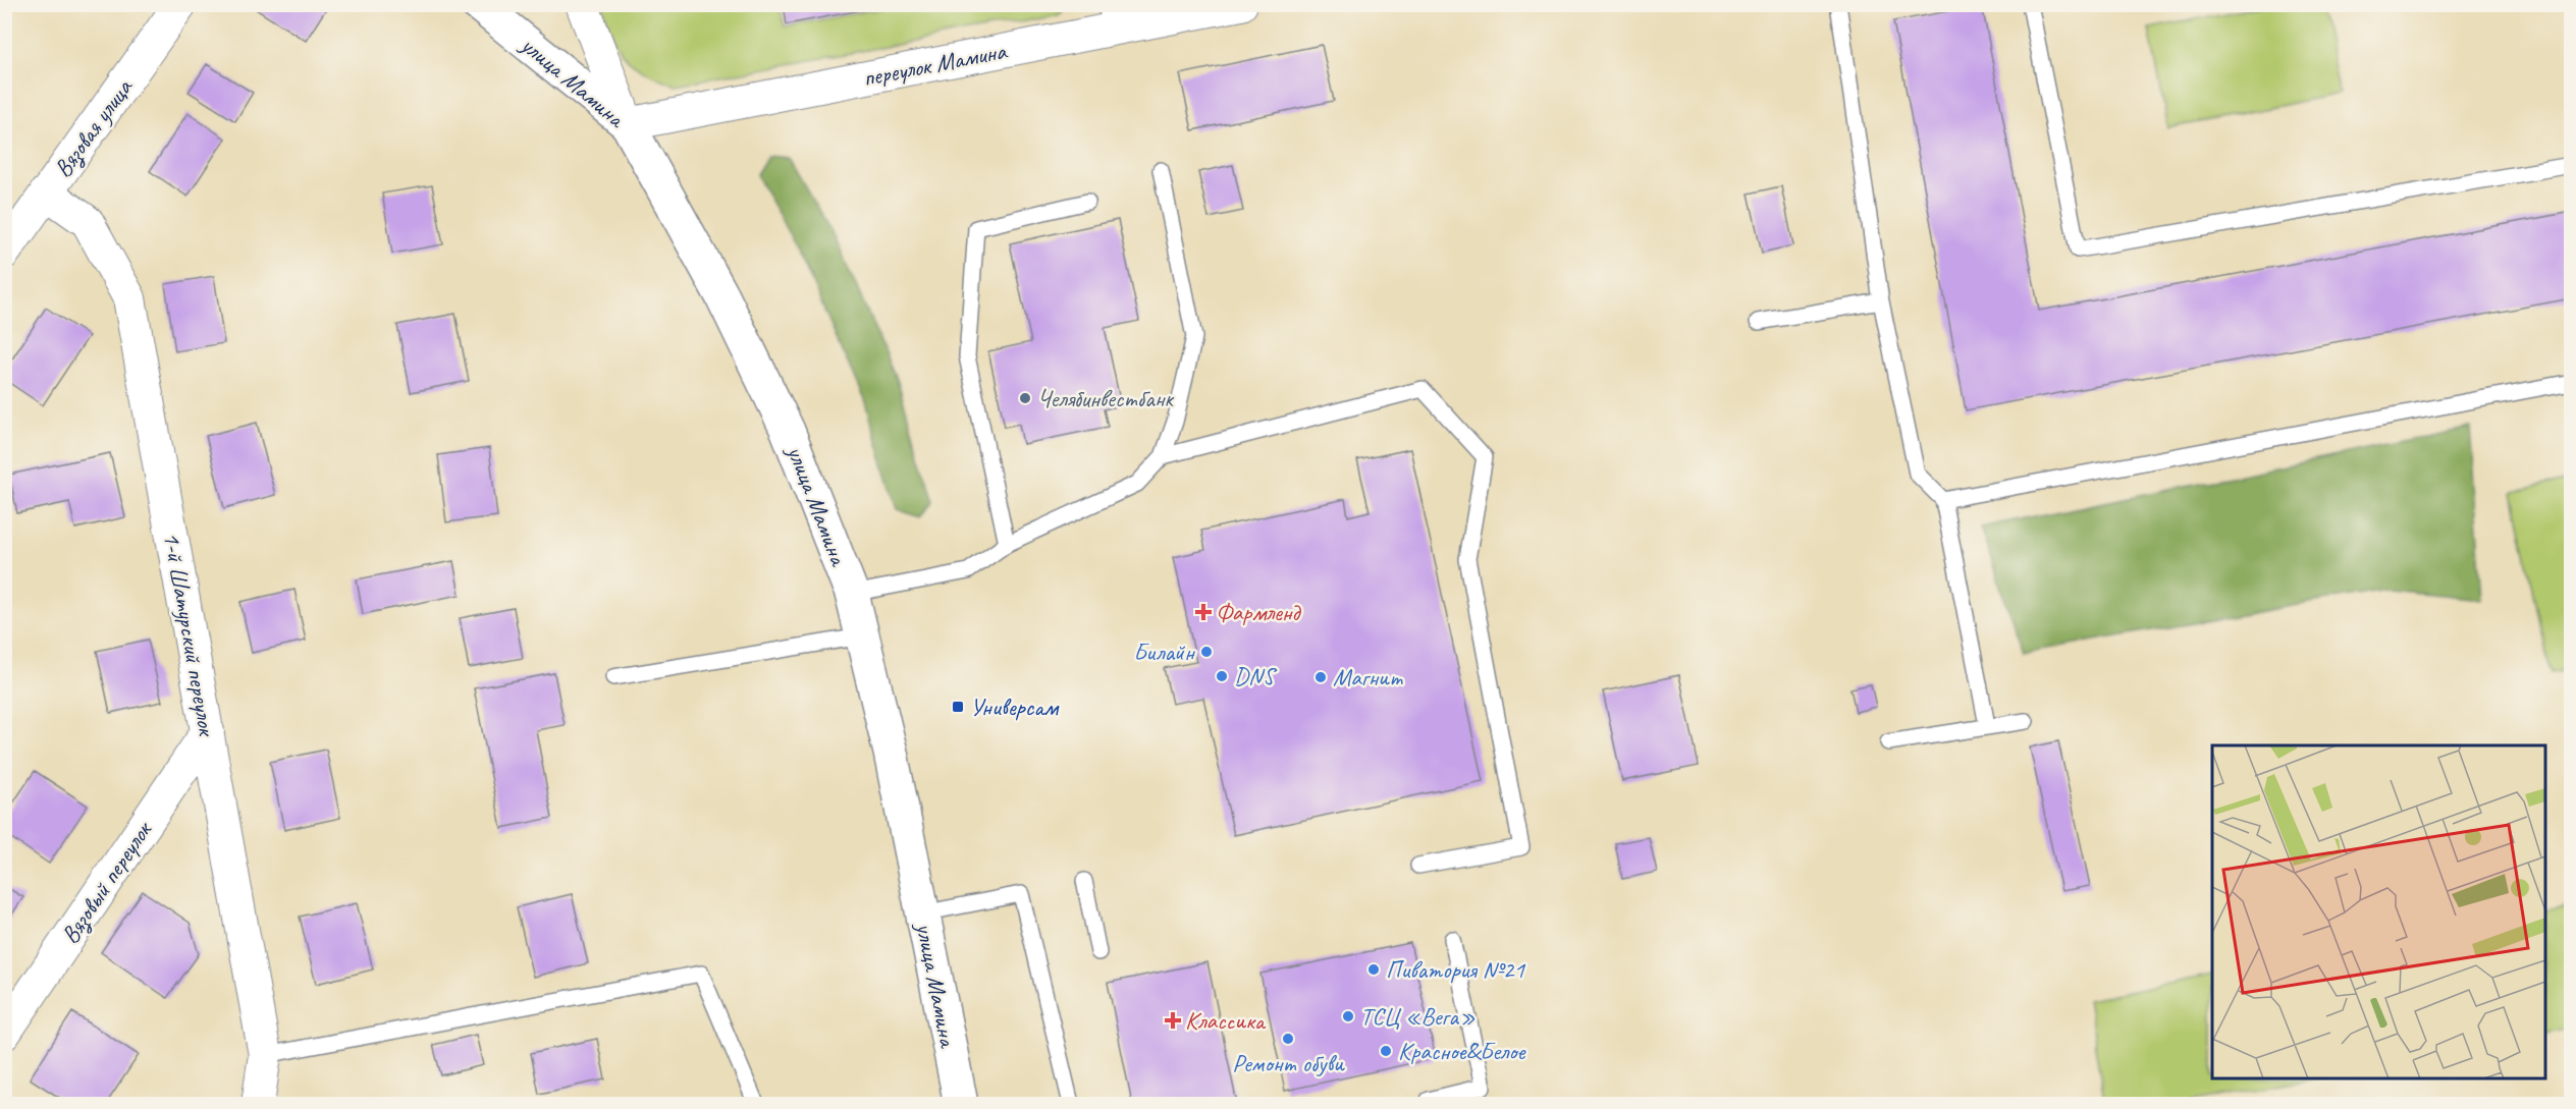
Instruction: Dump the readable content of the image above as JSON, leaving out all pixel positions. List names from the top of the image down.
{
  "streets": {
    "main road": ["улица Мамина"],
    "street": [
      "переулок Мамина",
      "Вязовая улица",
      "1-й Шатурский переулок",
      "Вязовый переулок"
    ]
  },
  "crossings": [
    ["переулок Мамина", "улица Мамина"],
    ["Вязовая улица", "1-й Шатурский переулок"],
    ["1-й Шатурский переулок", "Вязовый переулок"]
  ],
  "places": {
    "other": [
      "Челябинвестбанк",
      "Билайн",
      "DNS",
      "Магнит",
      "Пиватория №21",
      "ТСЦ «Вега»",
      "Ремонт обуви",
      "Красное&Белое"
    ],
    "health": ["Фармленд", "Классика"],
    "transit": ["Универсам"]
  }
}
